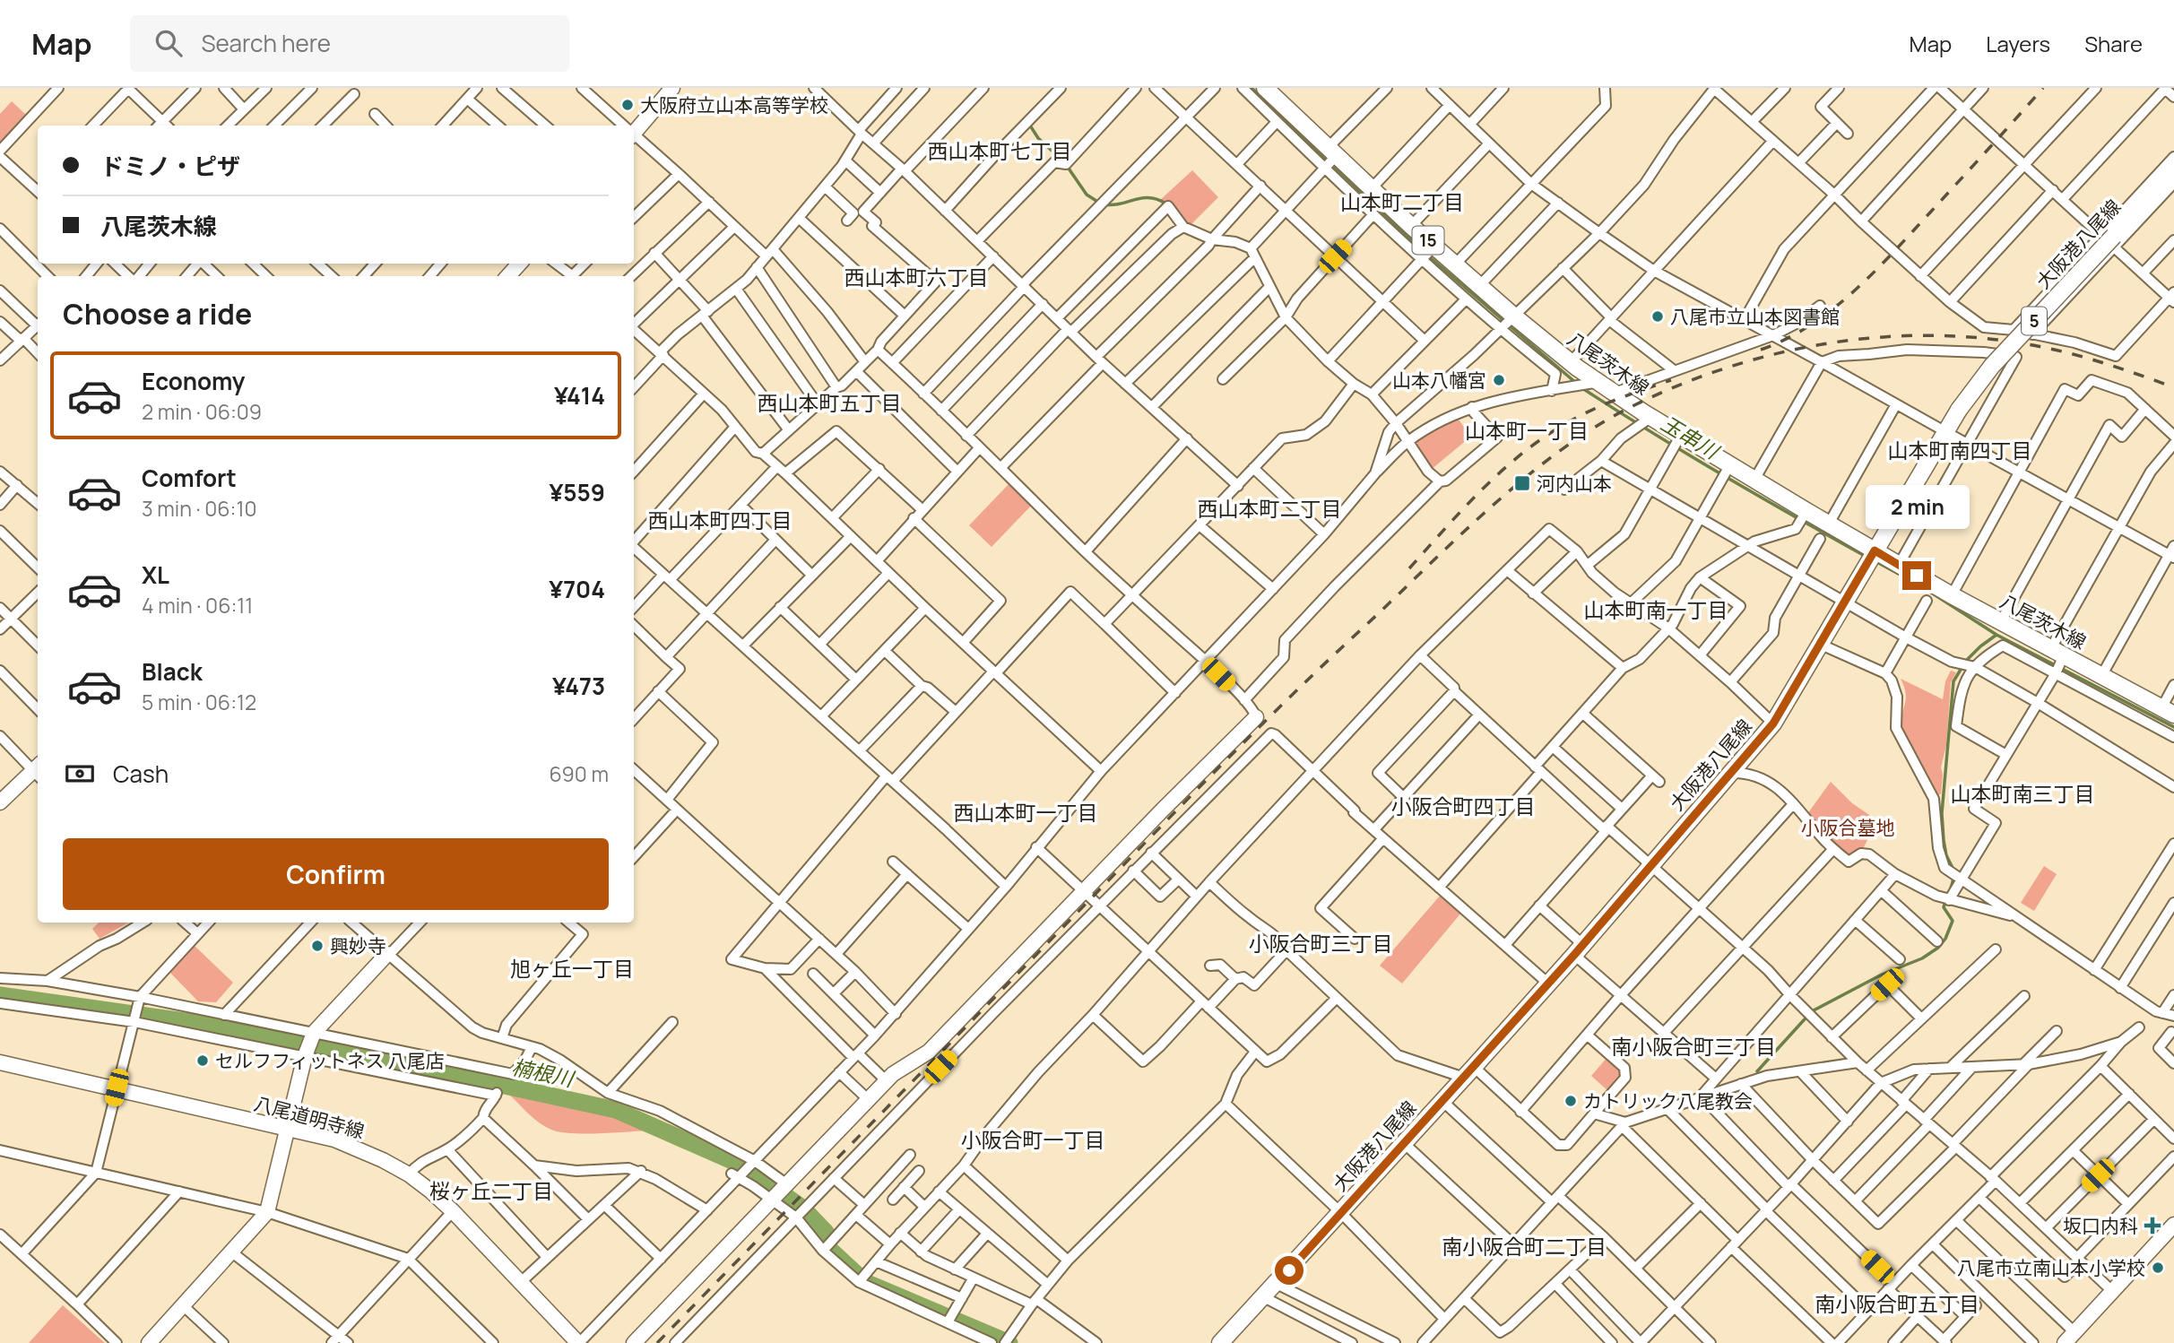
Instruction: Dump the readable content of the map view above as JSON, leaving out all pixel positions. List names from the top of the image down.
{
  "streets": {
    "main road": [
      "15",
      "大阪港八尾線",
      "5",
      "八尾茨木線"
    ],
    "street": ["八尾道明寺線"]
  },
  "crossings": [
    ["大阪港八尾線", "八尾茨木線"]
  ],
  "districts": [
    "西山本町七丁目",
    "山本町二丁目",
    "西山本町六丁目",
    "西山本町五丁目",
    "山本町一丁目",
    "山本町南四丁目",
    "西山本町二丁目",
    "西山本町四丁目",
    "山本町南一丁目",
    "山本町南三丁目",
    "小阪合町四丁目",
    "西山本町一丁目",
    "小阪合町三丁目",
    "旭ヶ丘一丁目",
    "南小阪合町三丁目",
    "小阪合町一丁目",
    "桜ヶ丘二丁目",
    "南小阪合町二丁目",
    "南小阪合町五丁目"
  ],
  "water": ["玉串川", "楠根川"],
  "parks": ["小阪合墓地"],
  "places": {
    "other": [
      "大阪府立山本高等学校",
      "八尾市立山本図書館",
      "山本八幡宮",
      "興妙寺",
      "セルフフィットネス 八尾店",
      "カトリック八尾教会",
      "八尾市立南山本小学校"
    ],
    "transit": ["河内山本"],
    "health": ["坂口内科"]
  },
  "page": {
    "header": "Map",
    "search": "Search here",
    "nav": ["Map", "Layers", "Share"],
    "banner": ["ドミノ・ピザ", "八尾茨木線"],
    "heading": "Choose a ride",
    "list": [
      {
        "name": "Economy",
        "note": "2 min · 06:09",
        "value": "¥414"
      },
      {
        "name": "Comfort",
        "note": "3 min · 06:10",
        "value": "¥559"
      },
      {
        "name": "XL",
        "note": "4 min · 06:11",
        "value": "¥704"
      },
      {
        "name": "Black",
        "note": "5 min · 06:12",
        "value": "¥473"
      }
    ],
    "bubble": "2 min",
    "pay": ["Cash", "690 m"],
    "buttons": "Confirm"
  }
}
